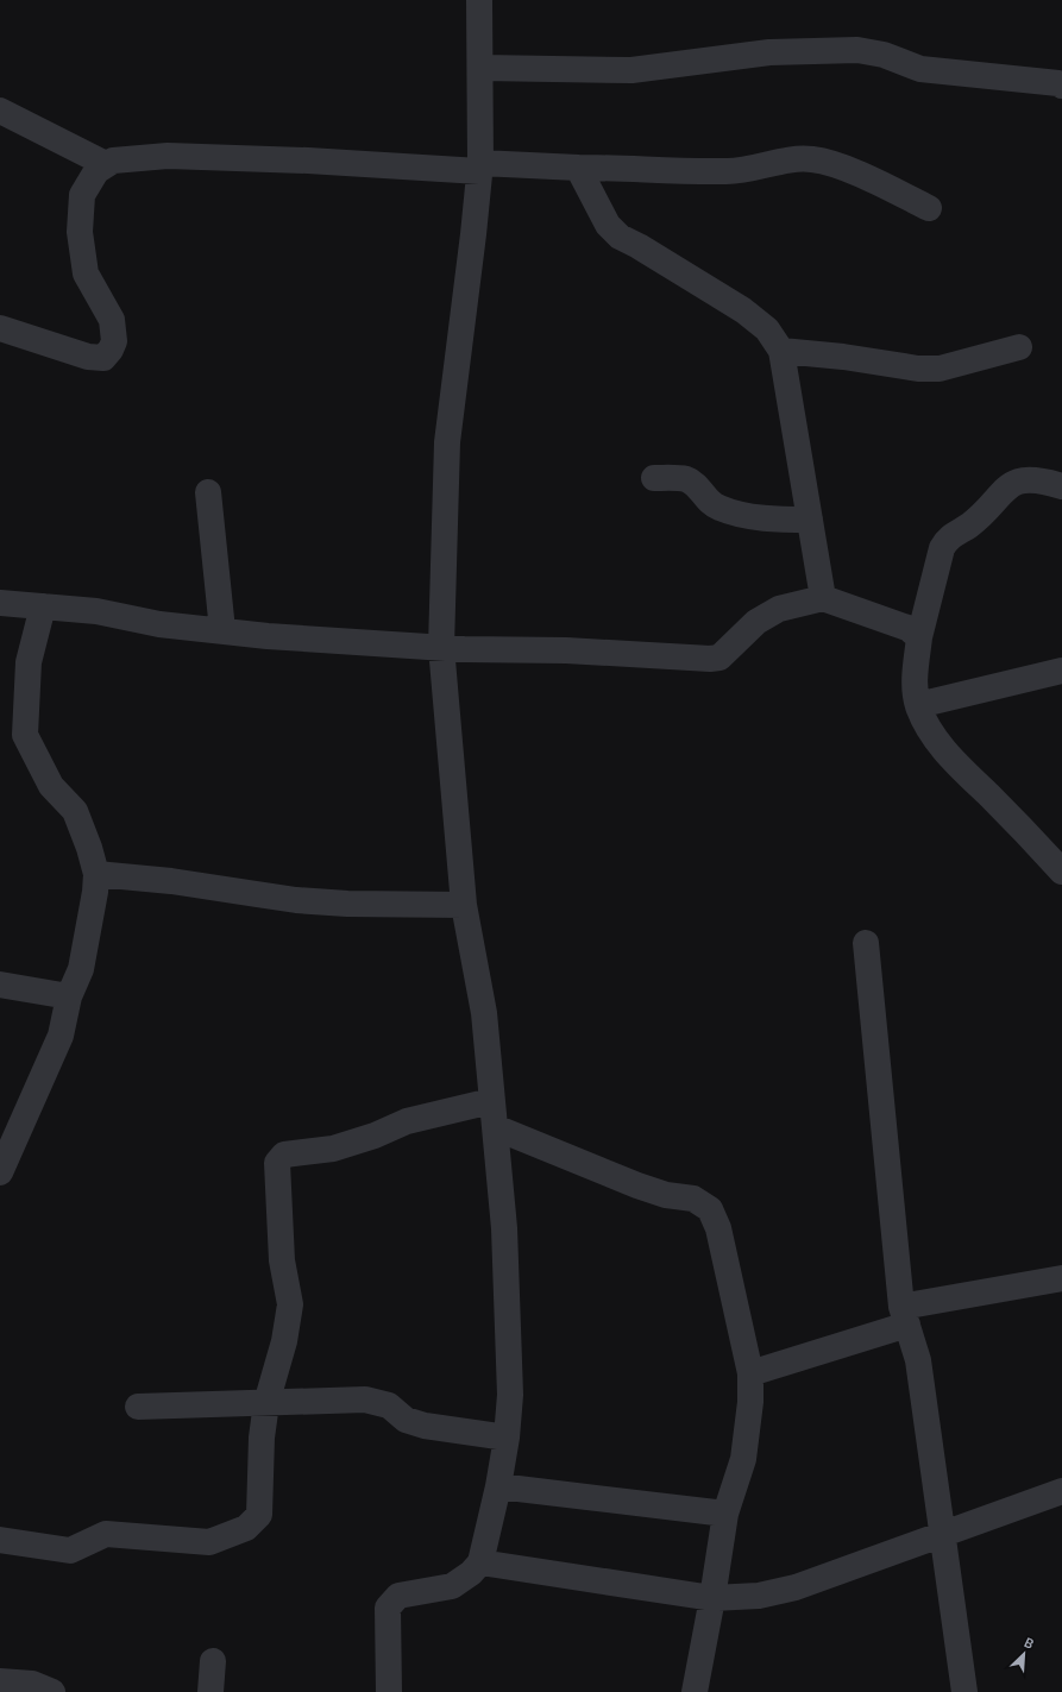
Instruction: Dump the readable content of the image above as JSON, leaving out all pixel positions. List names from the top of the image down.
{
  "north": "top right"
}
